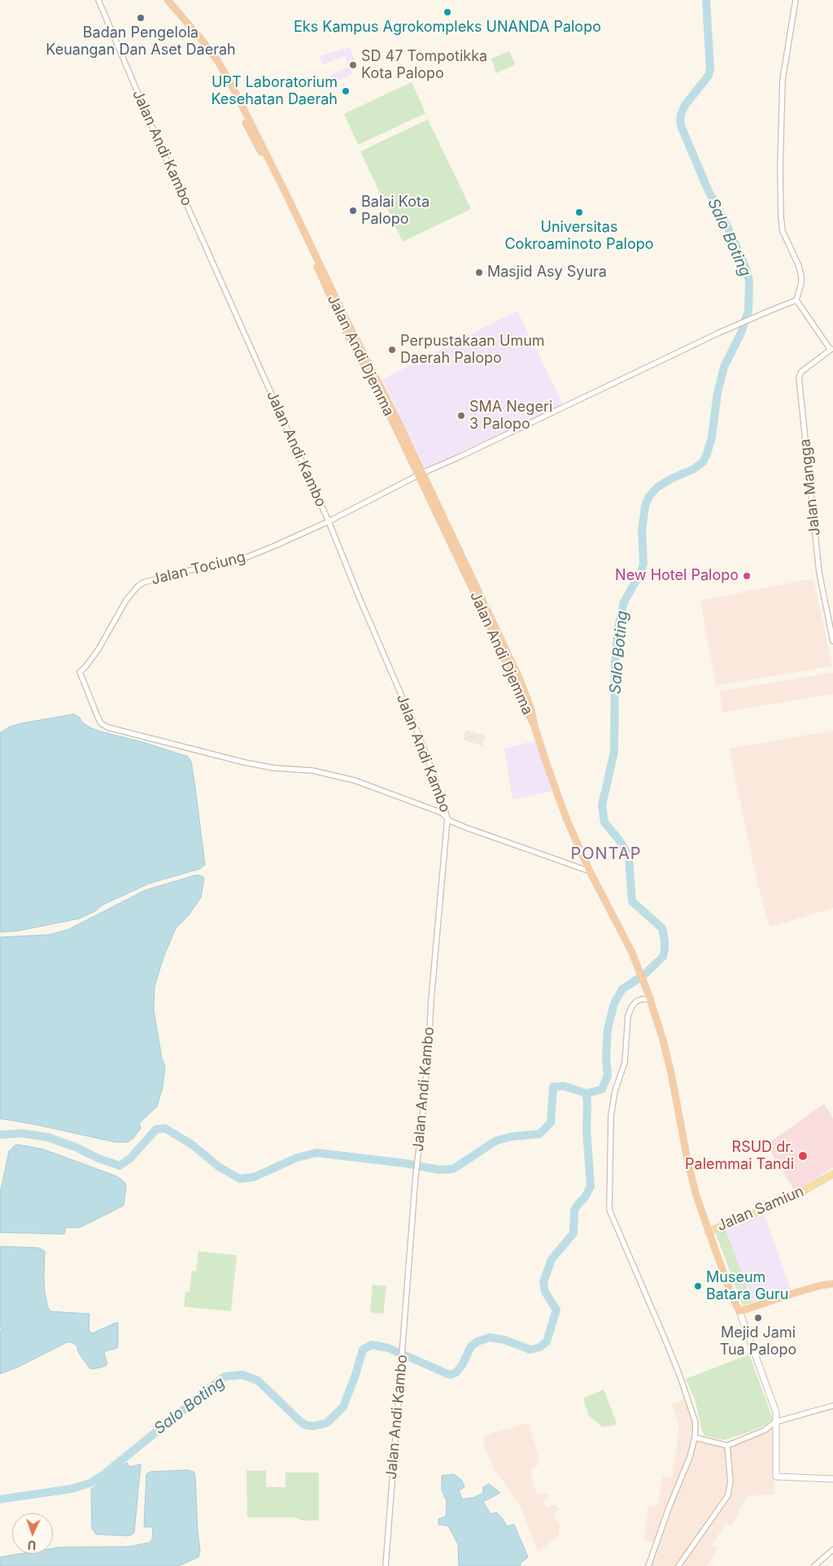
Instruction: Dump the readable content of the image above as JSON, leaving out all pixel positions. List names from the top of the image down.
{
  "streets": {
    "highway": ["Jalan Andi Djemma"],
    "main road": ["Jalan Samiun"],
    "street": ["Jalan Andi Kambo", "Jalan Mangga", "Jalan Tociung"]
  },
  "crossings": [
    ["Jalan Andi Kambo", "Jalan Tociung"],
    ["Jalan Andi Djemma", "Jalan Tociung"]
  ],
  "districts": ["PONTAP"],
  "water": ["Salo Boting"],
  "places": [
    "Eks Kampus Agrokompleks UNANDA Palopo",
    "Badan Pengelola Keuangan Dan Aset Daerah",
    "SD 47 Tompotikka Kota Palopo",
    "UPT Laboratorium Kesehatan Daerah",
    "Balai Kota Palopo",
    "Universitas Cokroaminoto Palopo",
    "Masjid Asy Syura",
    "Perpustakaan Umum Daerah Palopo",
    "SMA Negeri 3 Palopo",
    "New Hotel Palopo",
    "RSUD dr. Palemmai Tandi",
    "Museum Batara Guru",
    "Mejid Jami Tua Palopo"
  ],
  "north": "bottom"
}
